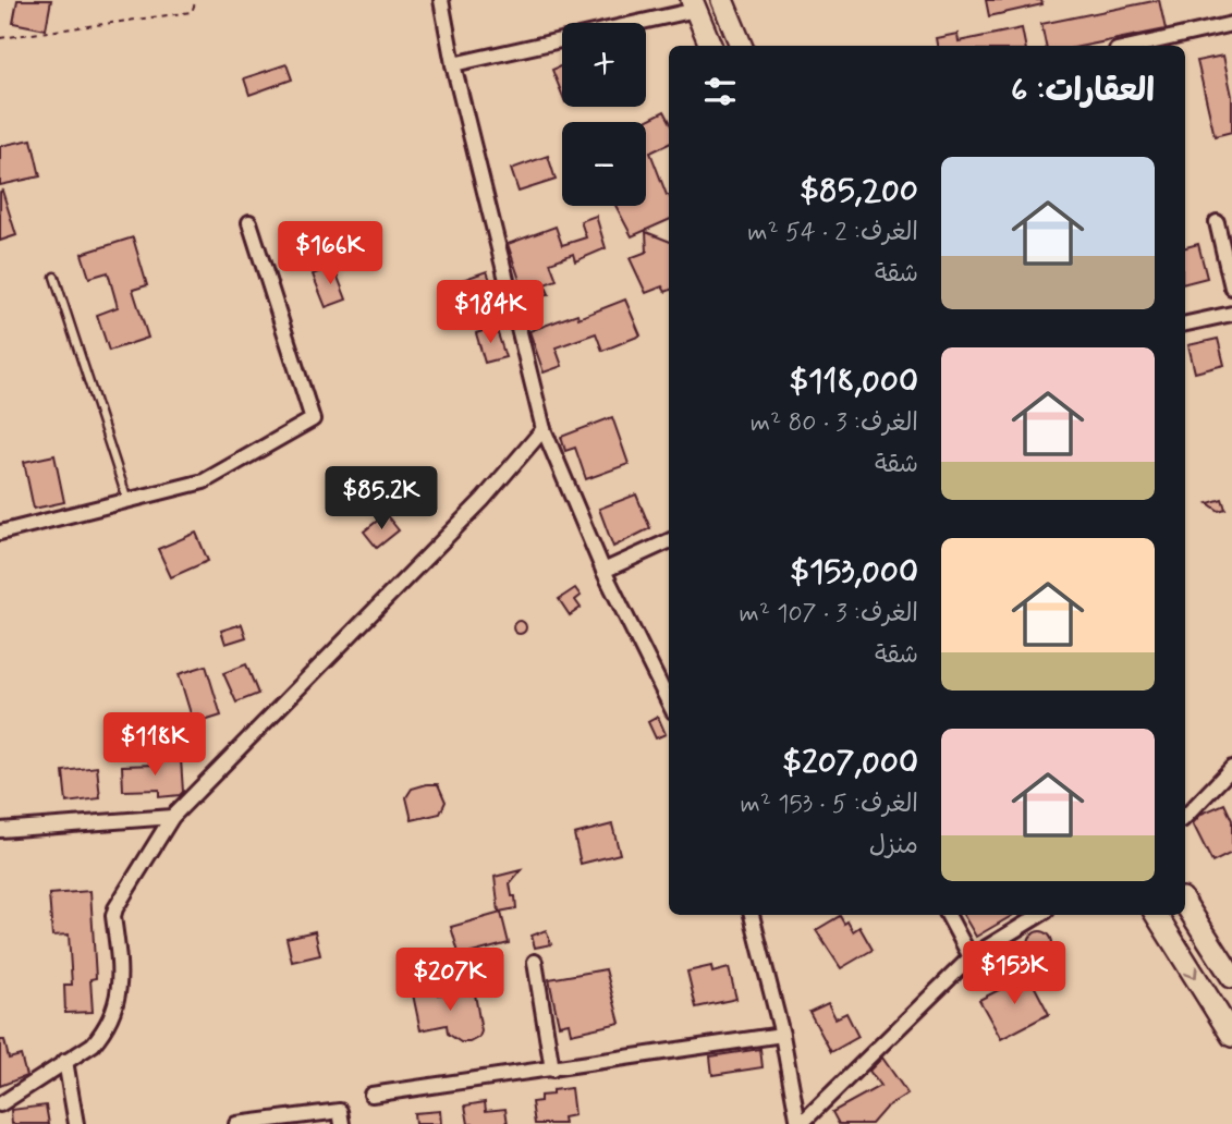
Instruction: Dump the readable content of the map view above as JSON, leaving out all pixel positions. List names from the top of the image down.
{
  "page": {
    "map_buttons": ["+", "−"],
    "heading": "العقارات: 6",
    "list": [
      {
        "name": "$85,200",
        "note": "الغرف: 2 · 54 m² · شقة"
      },
      {
        "name": "$118,000",
        "note": "الغرف: 3 · 80 m² · شقة"
      },
      {
        "name": "$153,000",
        "note": "الغرف: 3 · 107 m² · شقة"
      },
      {
        "name": "$207,000",
        "note": "الغرف: 5 · 153 m² · منزل"
      }
    ],
    "price": [
      "$166K",
      "$184K",
      "$85.2K",
      "$118K",
      "$153K",
      "$207K"
    ]
  }
}
